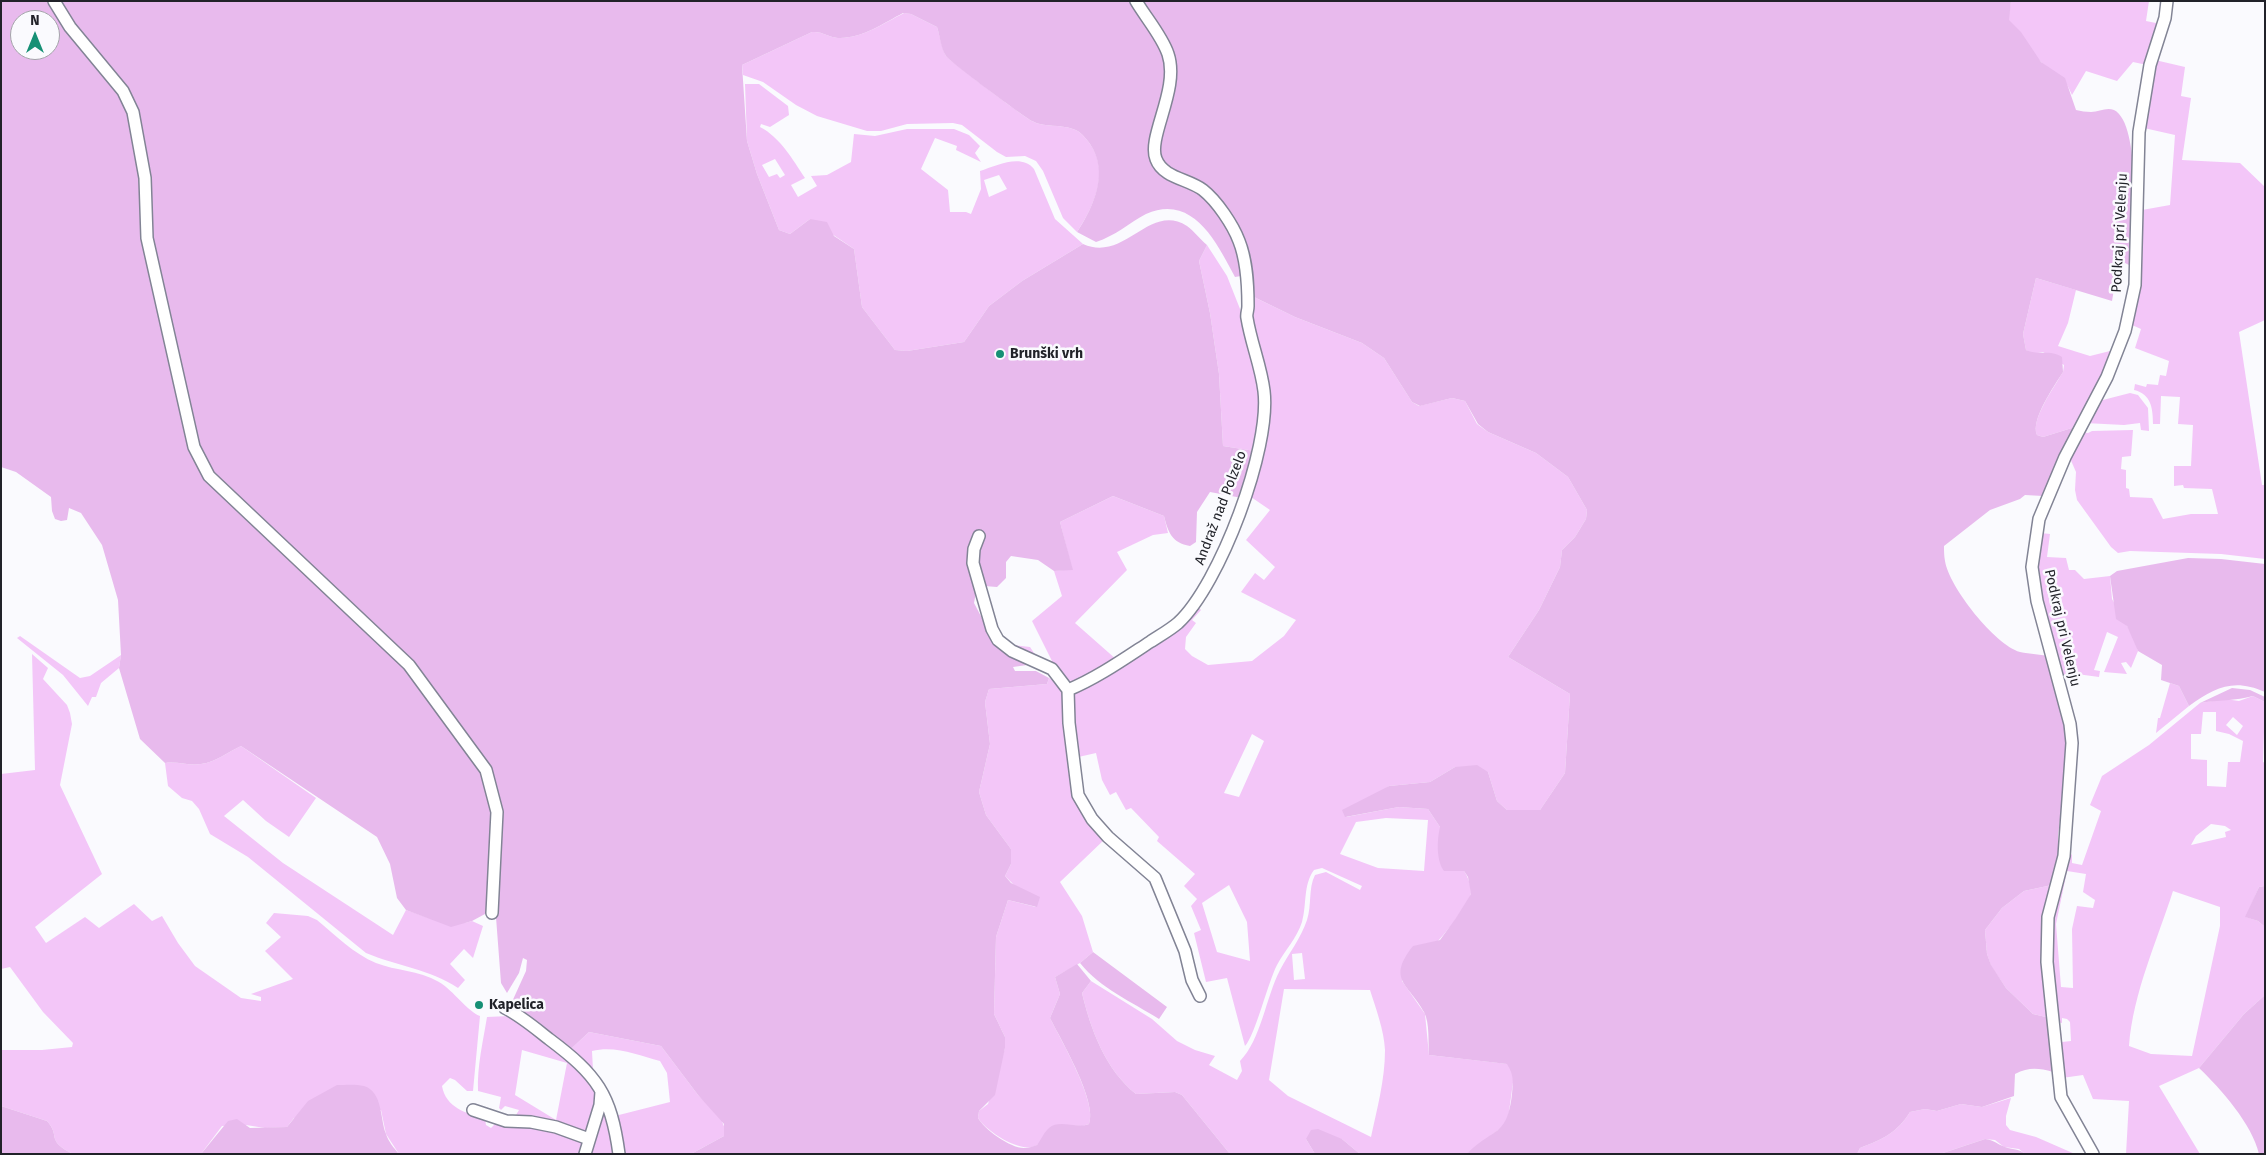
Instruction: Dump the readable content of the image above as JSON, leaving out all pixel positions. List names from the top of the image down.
{
  "streets": {
    "street": ["Podkraj pri Velenju", "Andraž nad Polzelo"]
  },
  "places": ["Brunški vrh", "Kapelica"],
  "north": "top"
}
